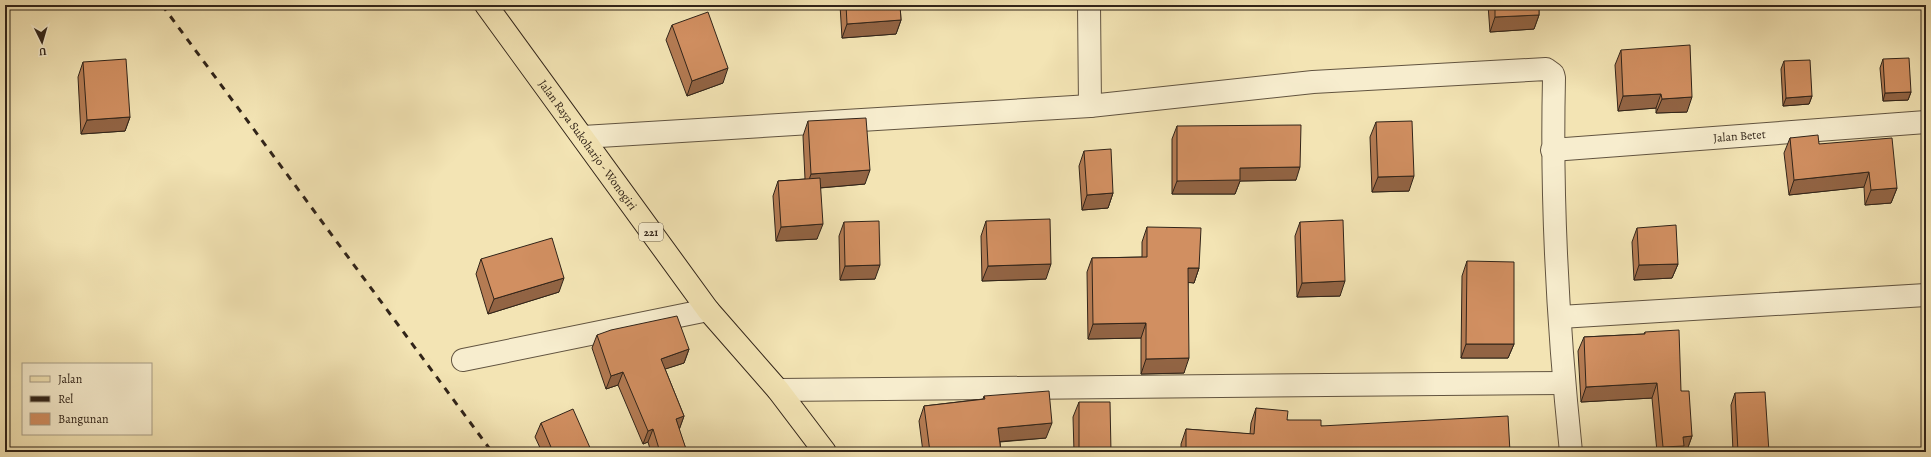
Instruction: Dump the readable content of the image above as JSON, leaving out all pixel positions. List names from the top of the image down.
{
  "streets": {
    "main road": ["Jalan Raya Sukoharjo - Wonogiri", "221"],
    "street": ["Jalan Betet"]
  },
  "legend": ["Jalan", "Rel", "Bangunan"],
  "north": "bottom"
}
